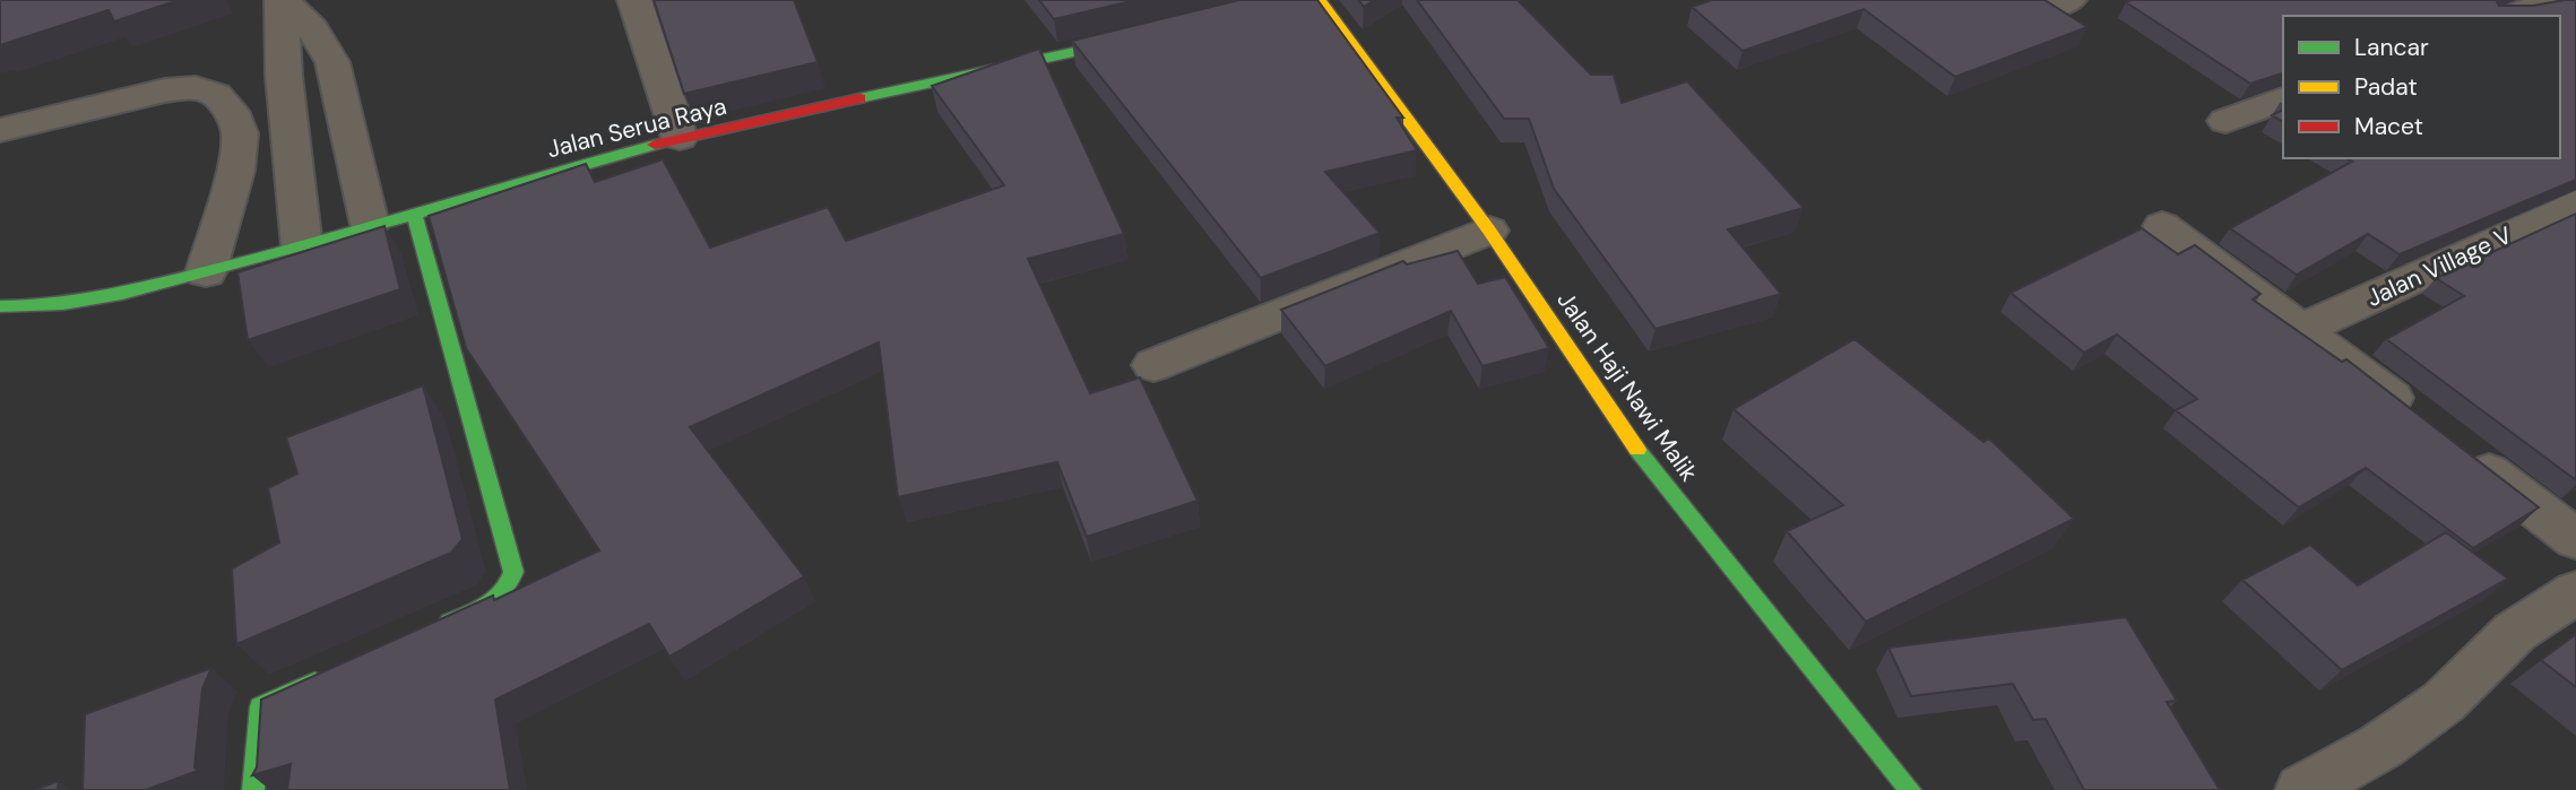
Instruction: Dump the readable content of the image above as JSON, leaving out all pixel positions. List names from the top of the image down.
{
  "streets": {
    "main road": ["Jalan Serua Raya", "Jalan Haji Nawi Malik"],
    "street": ["Jalan Village V"]
  },
  "legend": ["Lancar", "Padat", "Macet"]
}
